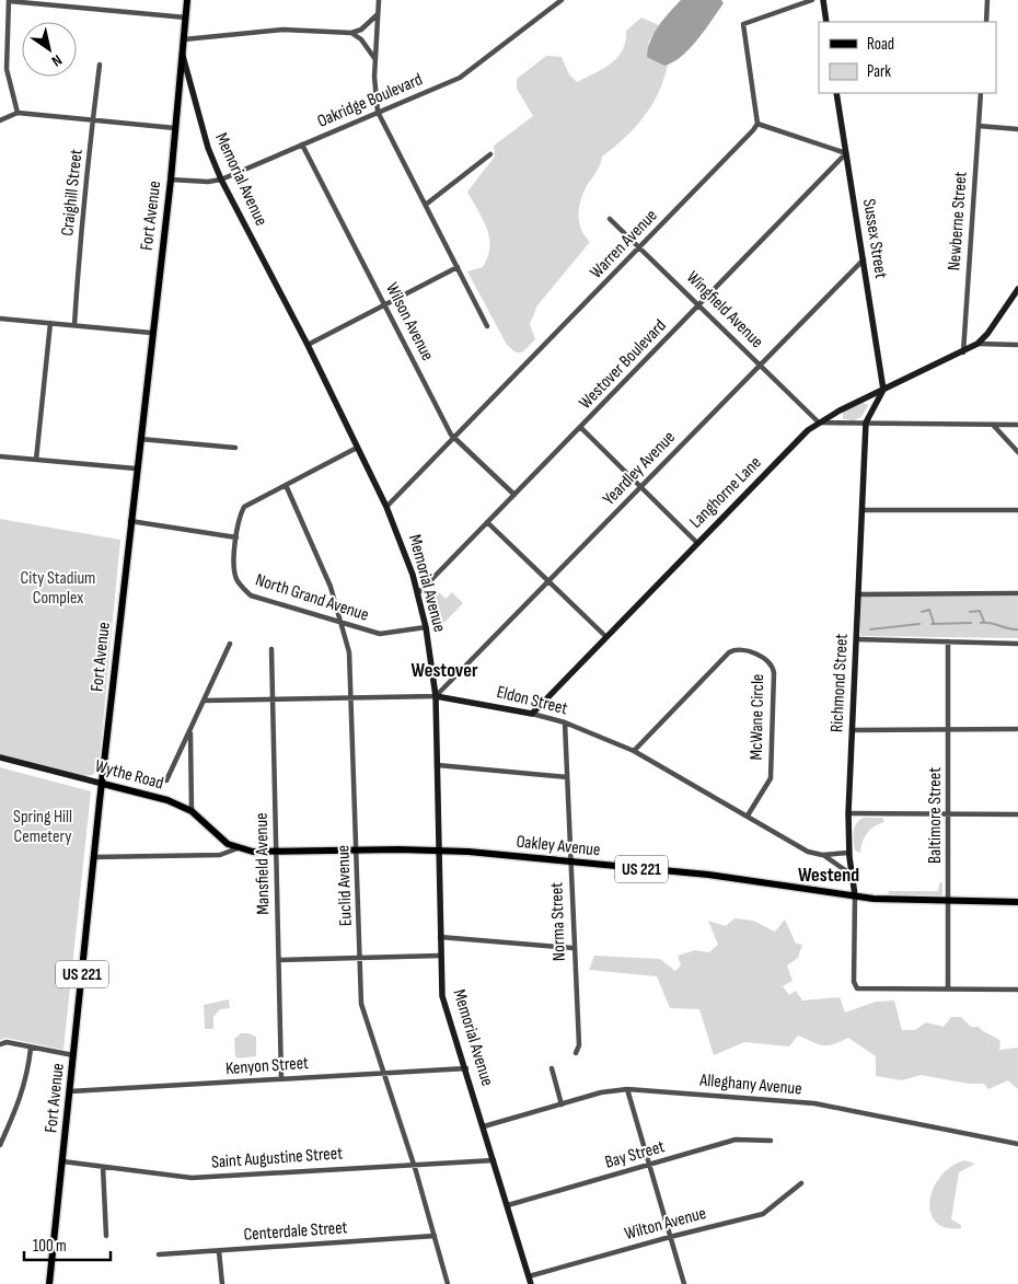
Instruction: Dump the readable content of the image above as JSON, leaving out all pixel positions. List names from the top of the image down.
{
  "streets": {
    "main road": [
      "Fort Avenue",
      "Wythe Road",
      "Oakley Avenue",
      "US 221"
    ],
    "street": [
      "Oakridge Boulevard",
      "Memorial Avenue",
      "Craighill Street",
      "Newberne Street",
      "Sussex Street",
      "Warren Avenue",
      "Wingfield Avenue",
      "Wilson Avenue",
      "Westover Boulevard",
      "Yeardley Avenue",
      "Langhorne Lane",
      "North Grand Avenue",
      "Richmond Street",
      "Eldon Street",
      "McWane Circle",
      "Baltimore Street",
      "Mansfield Avenue",
      "Euclid Avenue",
      "Norma Street",
      "Kenyon Street",
      "Alleghany Avenue",
      "Bay Street",
      "Saint Augustine Street",
      "Wilton Avenue",
      "Centerdale Street"
    ]
  },
  "crossings": [
    ["Oakridge Boulevard", "Memorial Avenue"],
    ["Oakridge Boulevard", "Fort Avenue"],
    ["Oakridge Boulevard", "Wilson Avenue"],
    ["Memorial Avenue", "Fort Avenue"],
    ["Memorial Avenue", "Warren Avenue"],
    ["Memorial Avenue", "Westover Boulevard"],
    ["Memorial Avenue", "Yeardley Avenue"],
    ["Memorial Avenue", "North Grand Avenue"],
    ["Memorial Avenue", "Eldon Street"],
    ["Memorial Avenue", "Oakley Avenue"],
    ["Memorial Avenue", "Kenyon Street"],
    ["Memorial Avenue", "Alleghany Avenue"],
    ["Memorial Avenue", "Bay Street"],
    ["Memorial Avenue", "Saint Augustine Street"],
    ["Memorial Avenue", "Wilton Avenue"],
    ["Fort Avenue", "Wythe Road"],
    ["Fort Avenue", "Oakley Avenue"],
    ["Fort Avenue", "Kenyon Street"],
    ["Fort Avenue", "Saint Augustine Street"],
    ["Newberne Street", "Langhorne Lane"],
    ["Sussex Street", "Westover Boulevard"],
    ["Sussex Street", "Yeardley Avenue"],
    ["Sussex Street", "Langhorne Lane"],
    ["Sussex Street", "Richmond Street"],
    ["Warren Avenue", "Wingfield Avenue"],
    ["Warren Avenue", "Wilson Avenue"],
    ["Wingfield Avenue", "Westover Boulevard"],
    ["Wingfield Avenue", "Yeardley Avenue"],
    ["Wingfield Avenue", "Langhorne Lane"],
    ["Wilson Avenue", "Westover Boulevard"],
    ["Yeardley Avenue", "Eldon Street"],
    ["Langhorne Lane", "Richmond Street"],
    ["Langhorne Lane", "Eldon Street"],
    ["North Grand Avenue", "Euclid Avenue"],
    ["Richmond Street", "Eldon Street"],
    ["Richmond Street", "Baltimore Street"],
    ["Richmond Street", "Oakley Avenue"],
    ["Eldon Street", "McWane Circle"],
    ["Eldon Street", "Mansfield Avenue"],
    ["Eldon Street", "Euclid Avenue"],
    ["Eldon Street", "Norma Street"],
    ["Wythe Road", "Oakley Avenue"],
    ["Baltimore Street", "Oakley Avenue"],
    ["Oakley Avenue", "Mansfield Avenue"],
    ["Oakley Avenue", "Euclid Avenue"],
    ["Oakley Avenue", "Norma Street"],
    ["Mansfield Avenue", "Kenyon Street"],
    ["Euclid Avenue", "Kenyon Street"],
    ["Euclid Avenue", "Saint Augustine Street"],
    ["Euclid Avenue", "Centerdale Street"]
  ],
  "districts": ["Westover", "Westend"],
  "parks": ["City Stadium Complex", "Spring Hill Cemetery"],
  "legend": ["Road", "Park"],
  "scale_bar": "100 m",
  "north": "bottom right"
}
